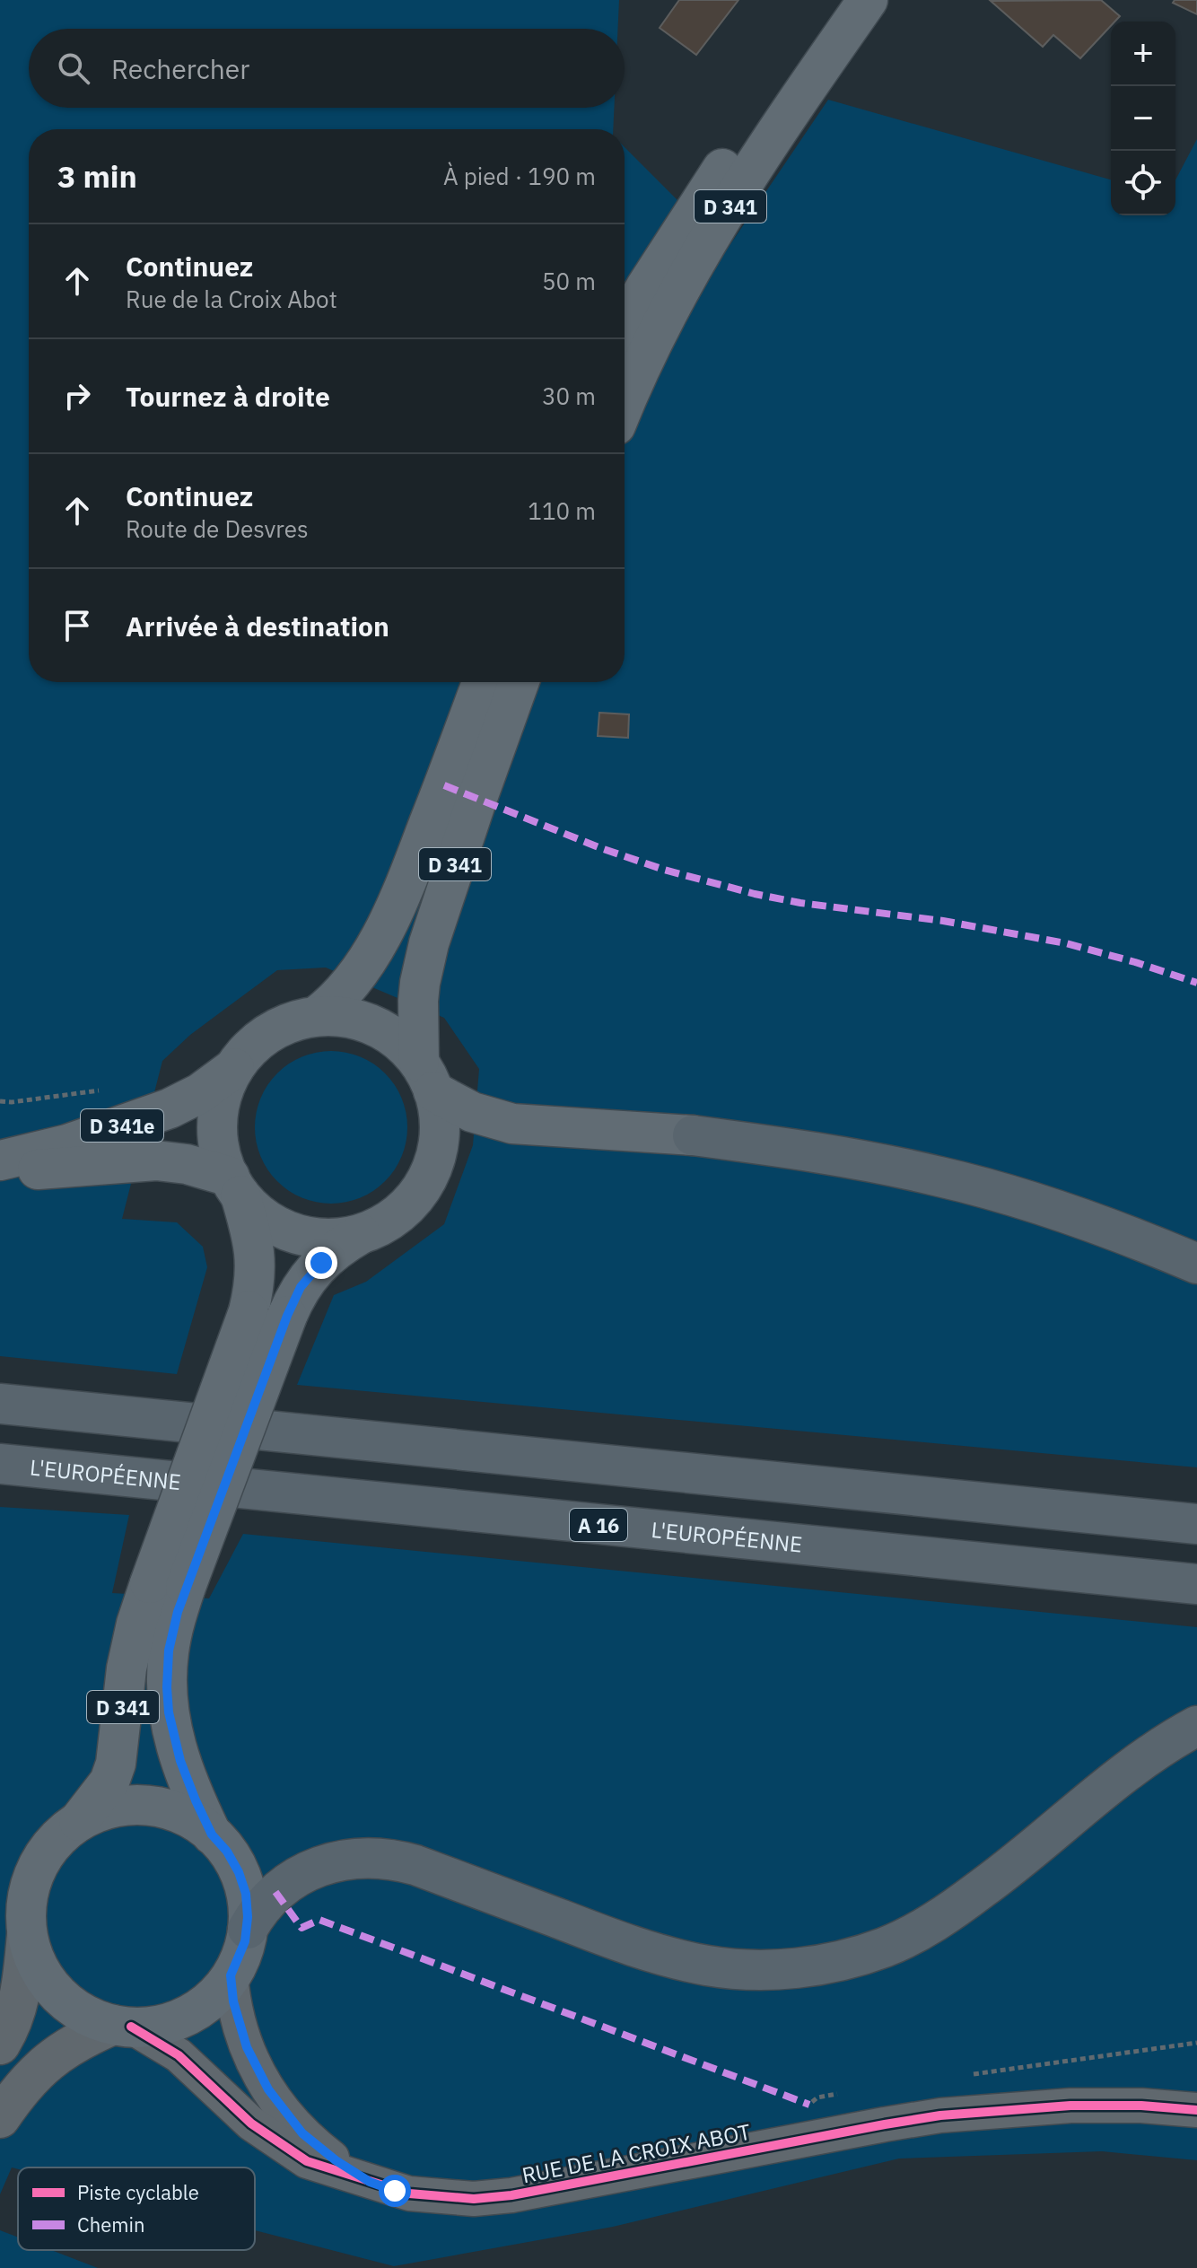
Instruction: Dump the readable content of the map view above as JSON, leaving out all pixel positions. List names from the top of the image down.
{
  "streets": {
    "highway": ["L'EUROPÉENNE", "A 16"],
    "main road": ["D 341", "D 341e"],
    "street": ["RUE DE LA CROIX ABOT"]
  },
  "crossings": [
    ["D 341", "D 341e"],
    ["D 341", "RUE DE LA CROIX ABOT"]
  ],
  "legend": ["Piste cyclable", "Chemin"],
  "page": {
    "map_buttons": ["+", "−"],
    "search": "Rechercher",
    "heading": ["3 min", "À pied · 190 m"],
    "list": [
      ["Continuez", "Rue de la Croix Abot", "50 m"],
      ["Tournez à droite", "30 m"],
      ["Continuez", "Route de Desvres", "110 m"],
      "Arrivée à destination"
    ]
  }
}
